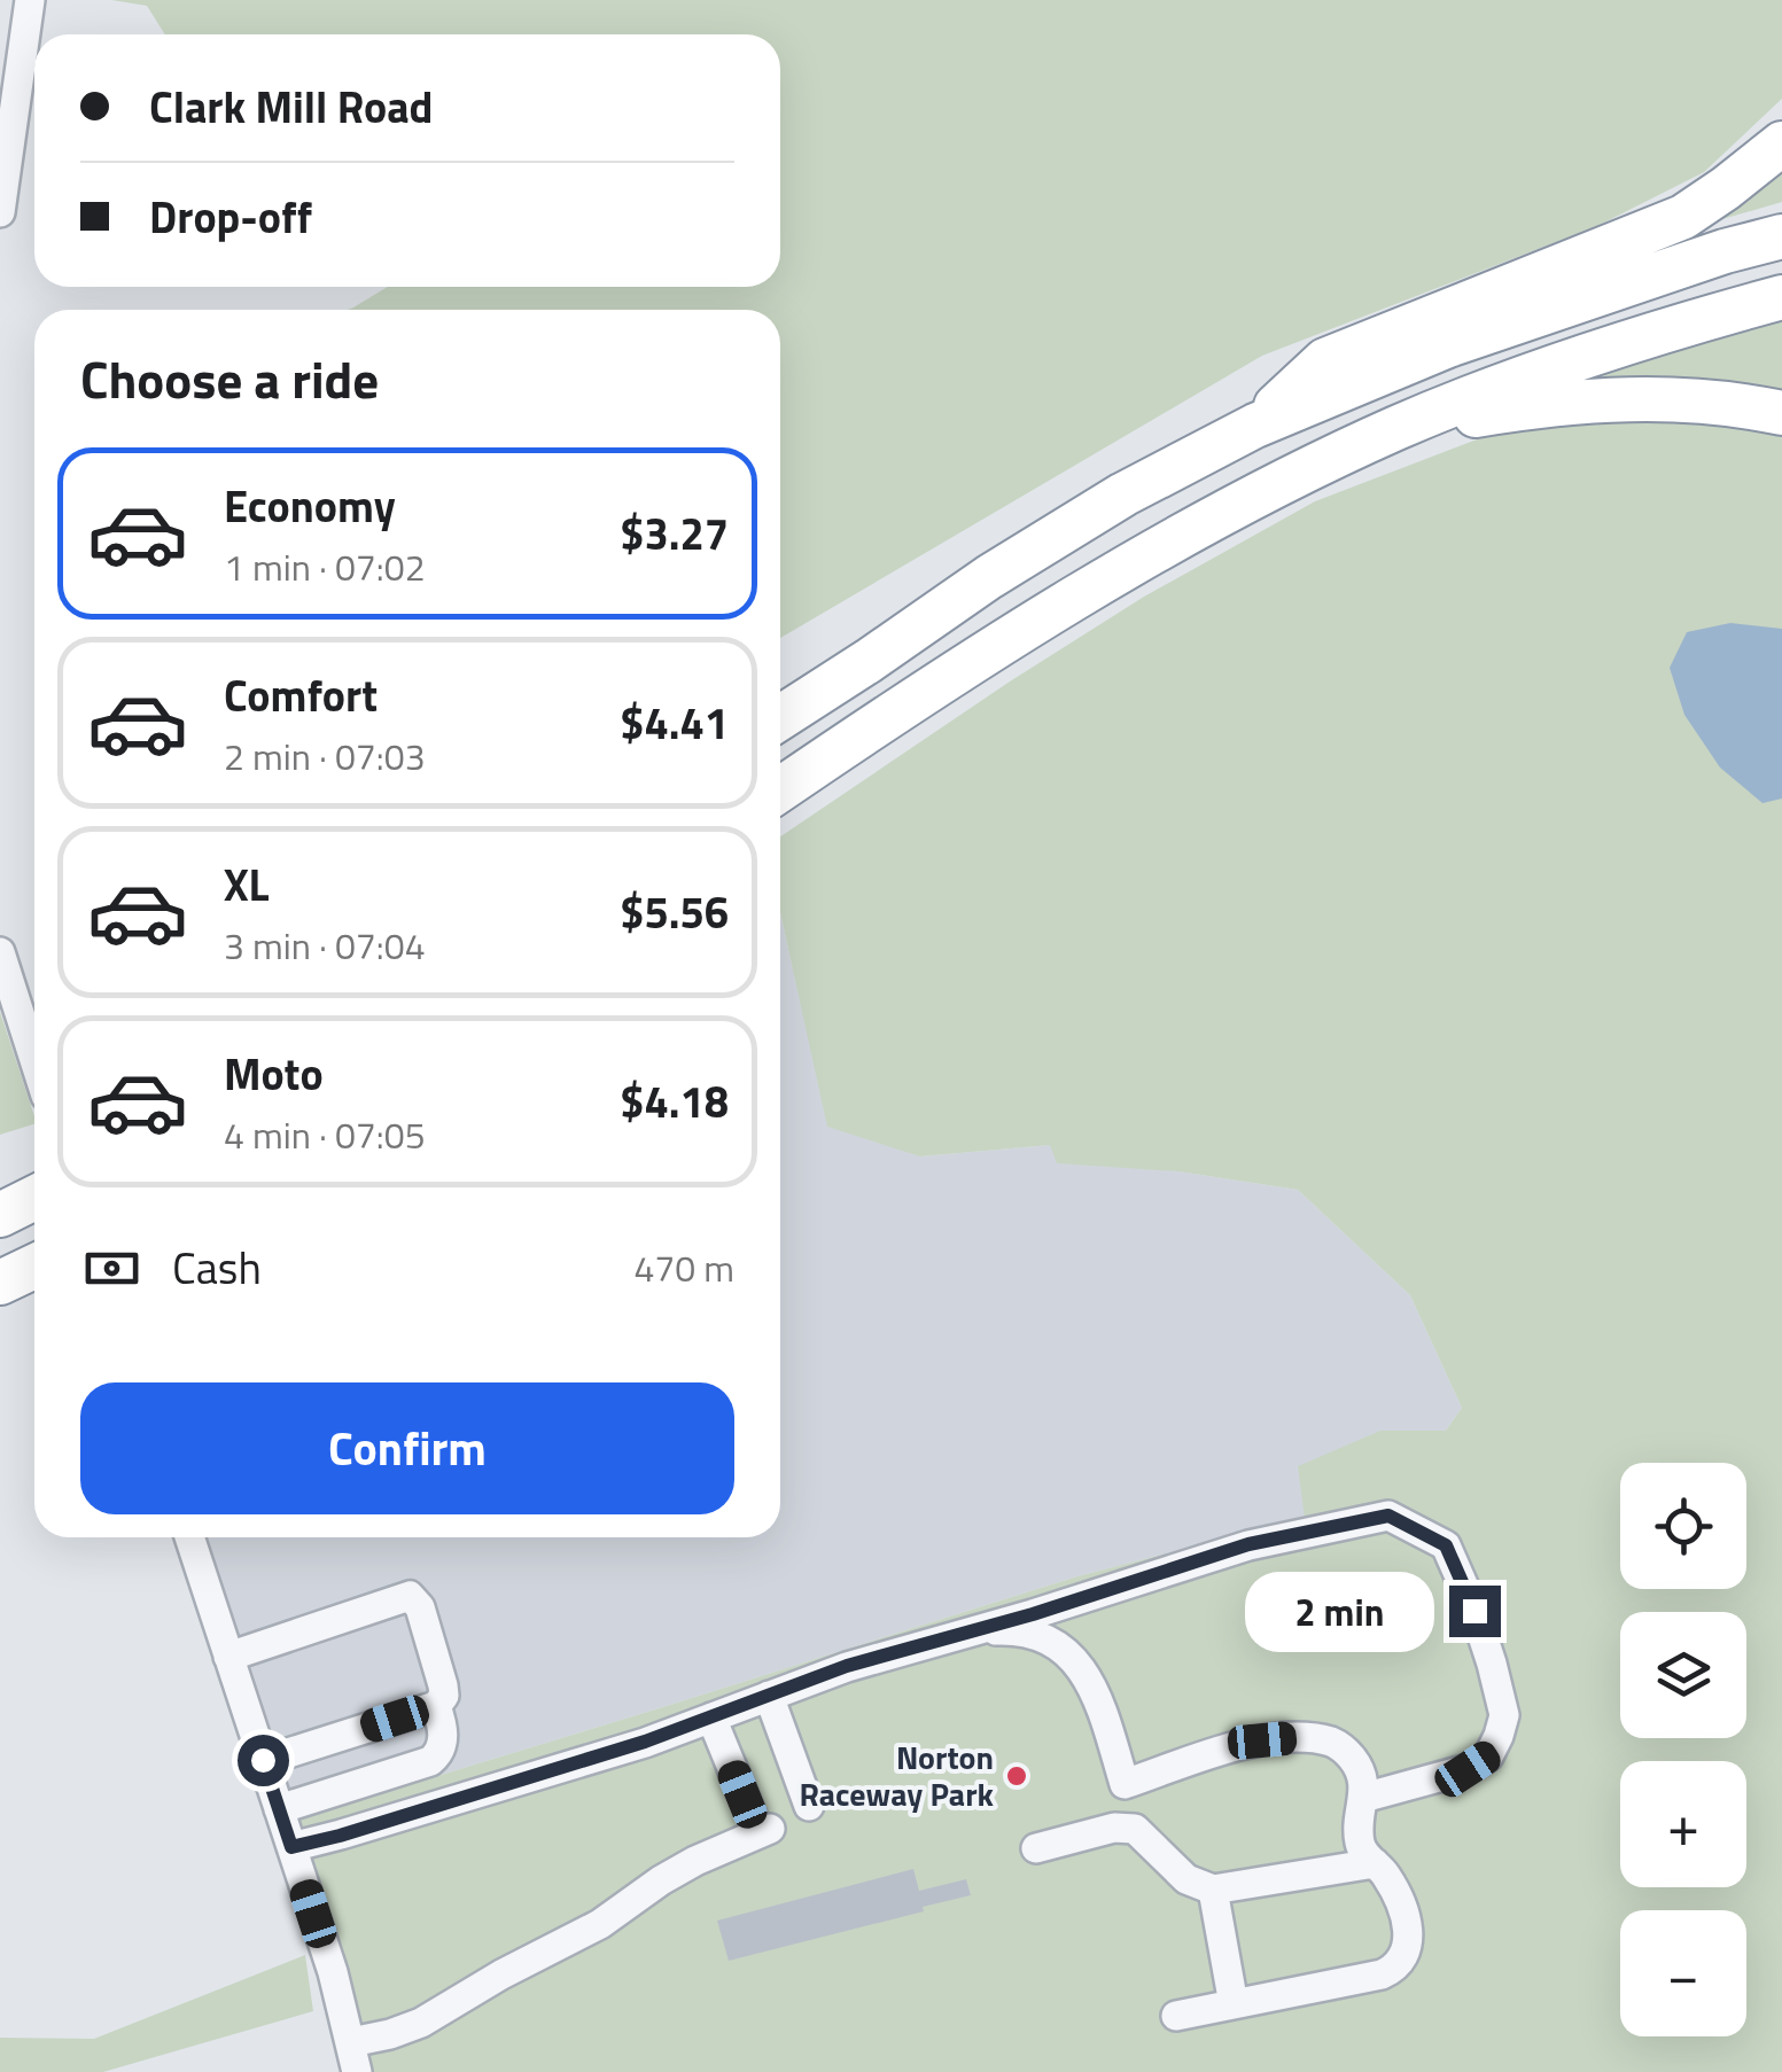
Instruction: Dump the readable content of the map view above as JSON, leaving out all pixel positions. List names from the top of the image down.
{
  "places": ["Norton Raceway Park"],
  "page": {
    "banner": ["Clark Mill Road", "Drop-off"],
    "heading": "Choose a ride",
    "list": [
      {
        "name": "Economy",
        "note": "1 min · 07:02",
        "value": "$3.27"
      },
      {
        "name": "Comfort",
        "note": "2 min · 07:03",
        "value": "$4.41"
      },
      {
        "name": "XL",
        "note": "3 min · 07:04",
        "value": "$5.56"
      },
      {
        "name": "Moto",
        "note": "4 min · 07:05",
        "value": "$4.18"
      }
    ],
    "pay": ["Cash", "470 m"],
    "buttons": "Confirm",
    "map_buttons": ["+", "−"],
    "bubble": "2 min"
  }
}
